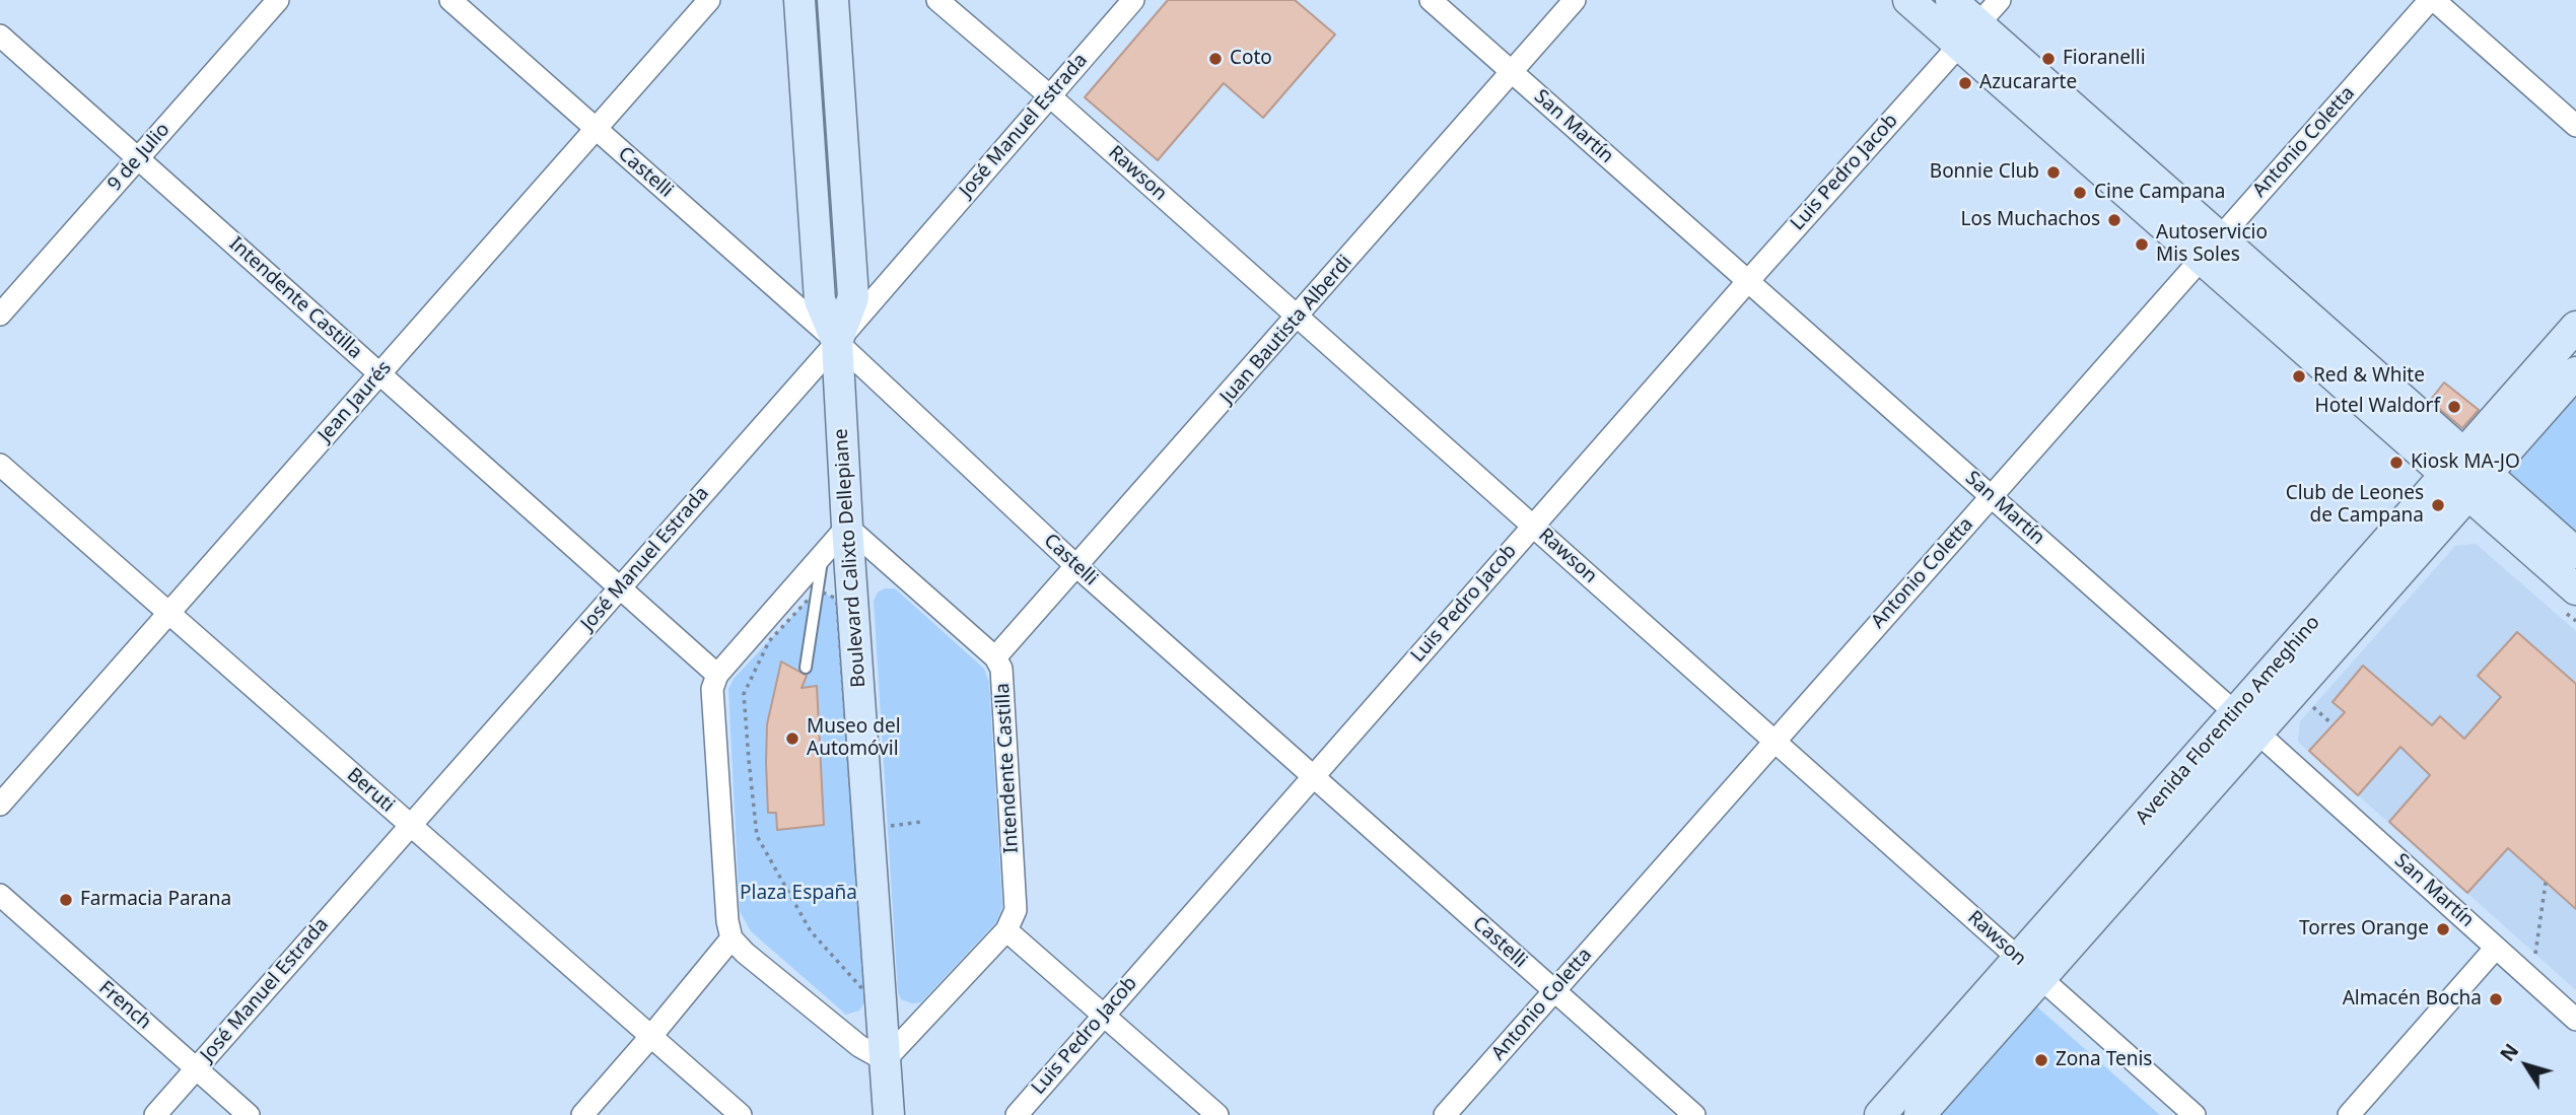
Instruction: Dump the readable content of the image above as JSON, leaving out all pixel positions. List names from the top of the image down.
{
  "streets": {
    "main road": ["Boulevard Calixto Dellepiane", "Avenida Florentino Ameghino"],
    "street": [
      "José Manuel Estrada",
      "San Martín",
      "Antonio Coletta",
      "9 de Julio",
      "Castelli",
      "Luis Pedro Jacob",
      "Rawson",
      "Intendente Castilla",
      "Juan Bautista Alberdi",
      "Jean Jaurés",
      "Beruti",
      "French"
    ]
  },
  "crossings": [
    ["José Manuel Estrada", "Castelli"],
    ["José Manuel Estrada", "Rawson"],
    ["José Manuel Estrada", "Intendente Castilla"],
    ["José Manuel Estrada", "Boulevard Calixto Dellepiane"],
    ["José Manuel Estrada", "Beruti"],
    ["José Manuel Estrada", "French"],
    ["San Martín", "Antonio Coletta"],
    ["San Martín", "Luis Pedro Jacob"],
    ["San Martín", "Juan Bautista Alberdi"],
    ["San Martín", "Avenida Florentino Ameghino"],
    ["Antonio Coletta", "Castelli"],
    ["Antonio Coletta", "Rawson"],
    ["9 de Julio", "Intendente Castilla"],
    ["Castelli", "Luis Pedro Jacob"],
    ["Castelli", "Juan Bautista Alberdi"],
    ["Castelli", "Jean Jaurés"],
    ["Castelli", "Boulevard Calixto Dellepiane"],
    ["Luis Pedro Jacob", "Rawson"],
    ["Rawson", "Juan Bautista Alberdi"],
    ["Rawson", "Avenida Florentino Ameghino"],
    ["Intendente Castilla", "Juan Bautista Alberdi"],
    ["Intendente Castilla", "Jean Jaurés"],
    ["Intendente Castilla", "Boulevard Calixto Dellepiane"],
    ["Jean Jaurés", "Beruti"]
  ],
  "parks": ["Plaza España"],
  "places": [
    "Coto",
    "Fioranelli",
    "Azucararte",
    "Bonnie Club",
    "Cine Campana",
    "Los Muchachos",
    "Autoservicio Mis Soles",
    "Red & White",
    "Hotel Waldorf",
    "Kiosk MA-JO",
    "Club de Leones de Campana",
    "Museo del Automóvil",
    "Farmacia Parana",
    "Torres Orange",
    "Almacén Bocha",
    "Zona Tenis"
  ],
  "north": "top left"
}
